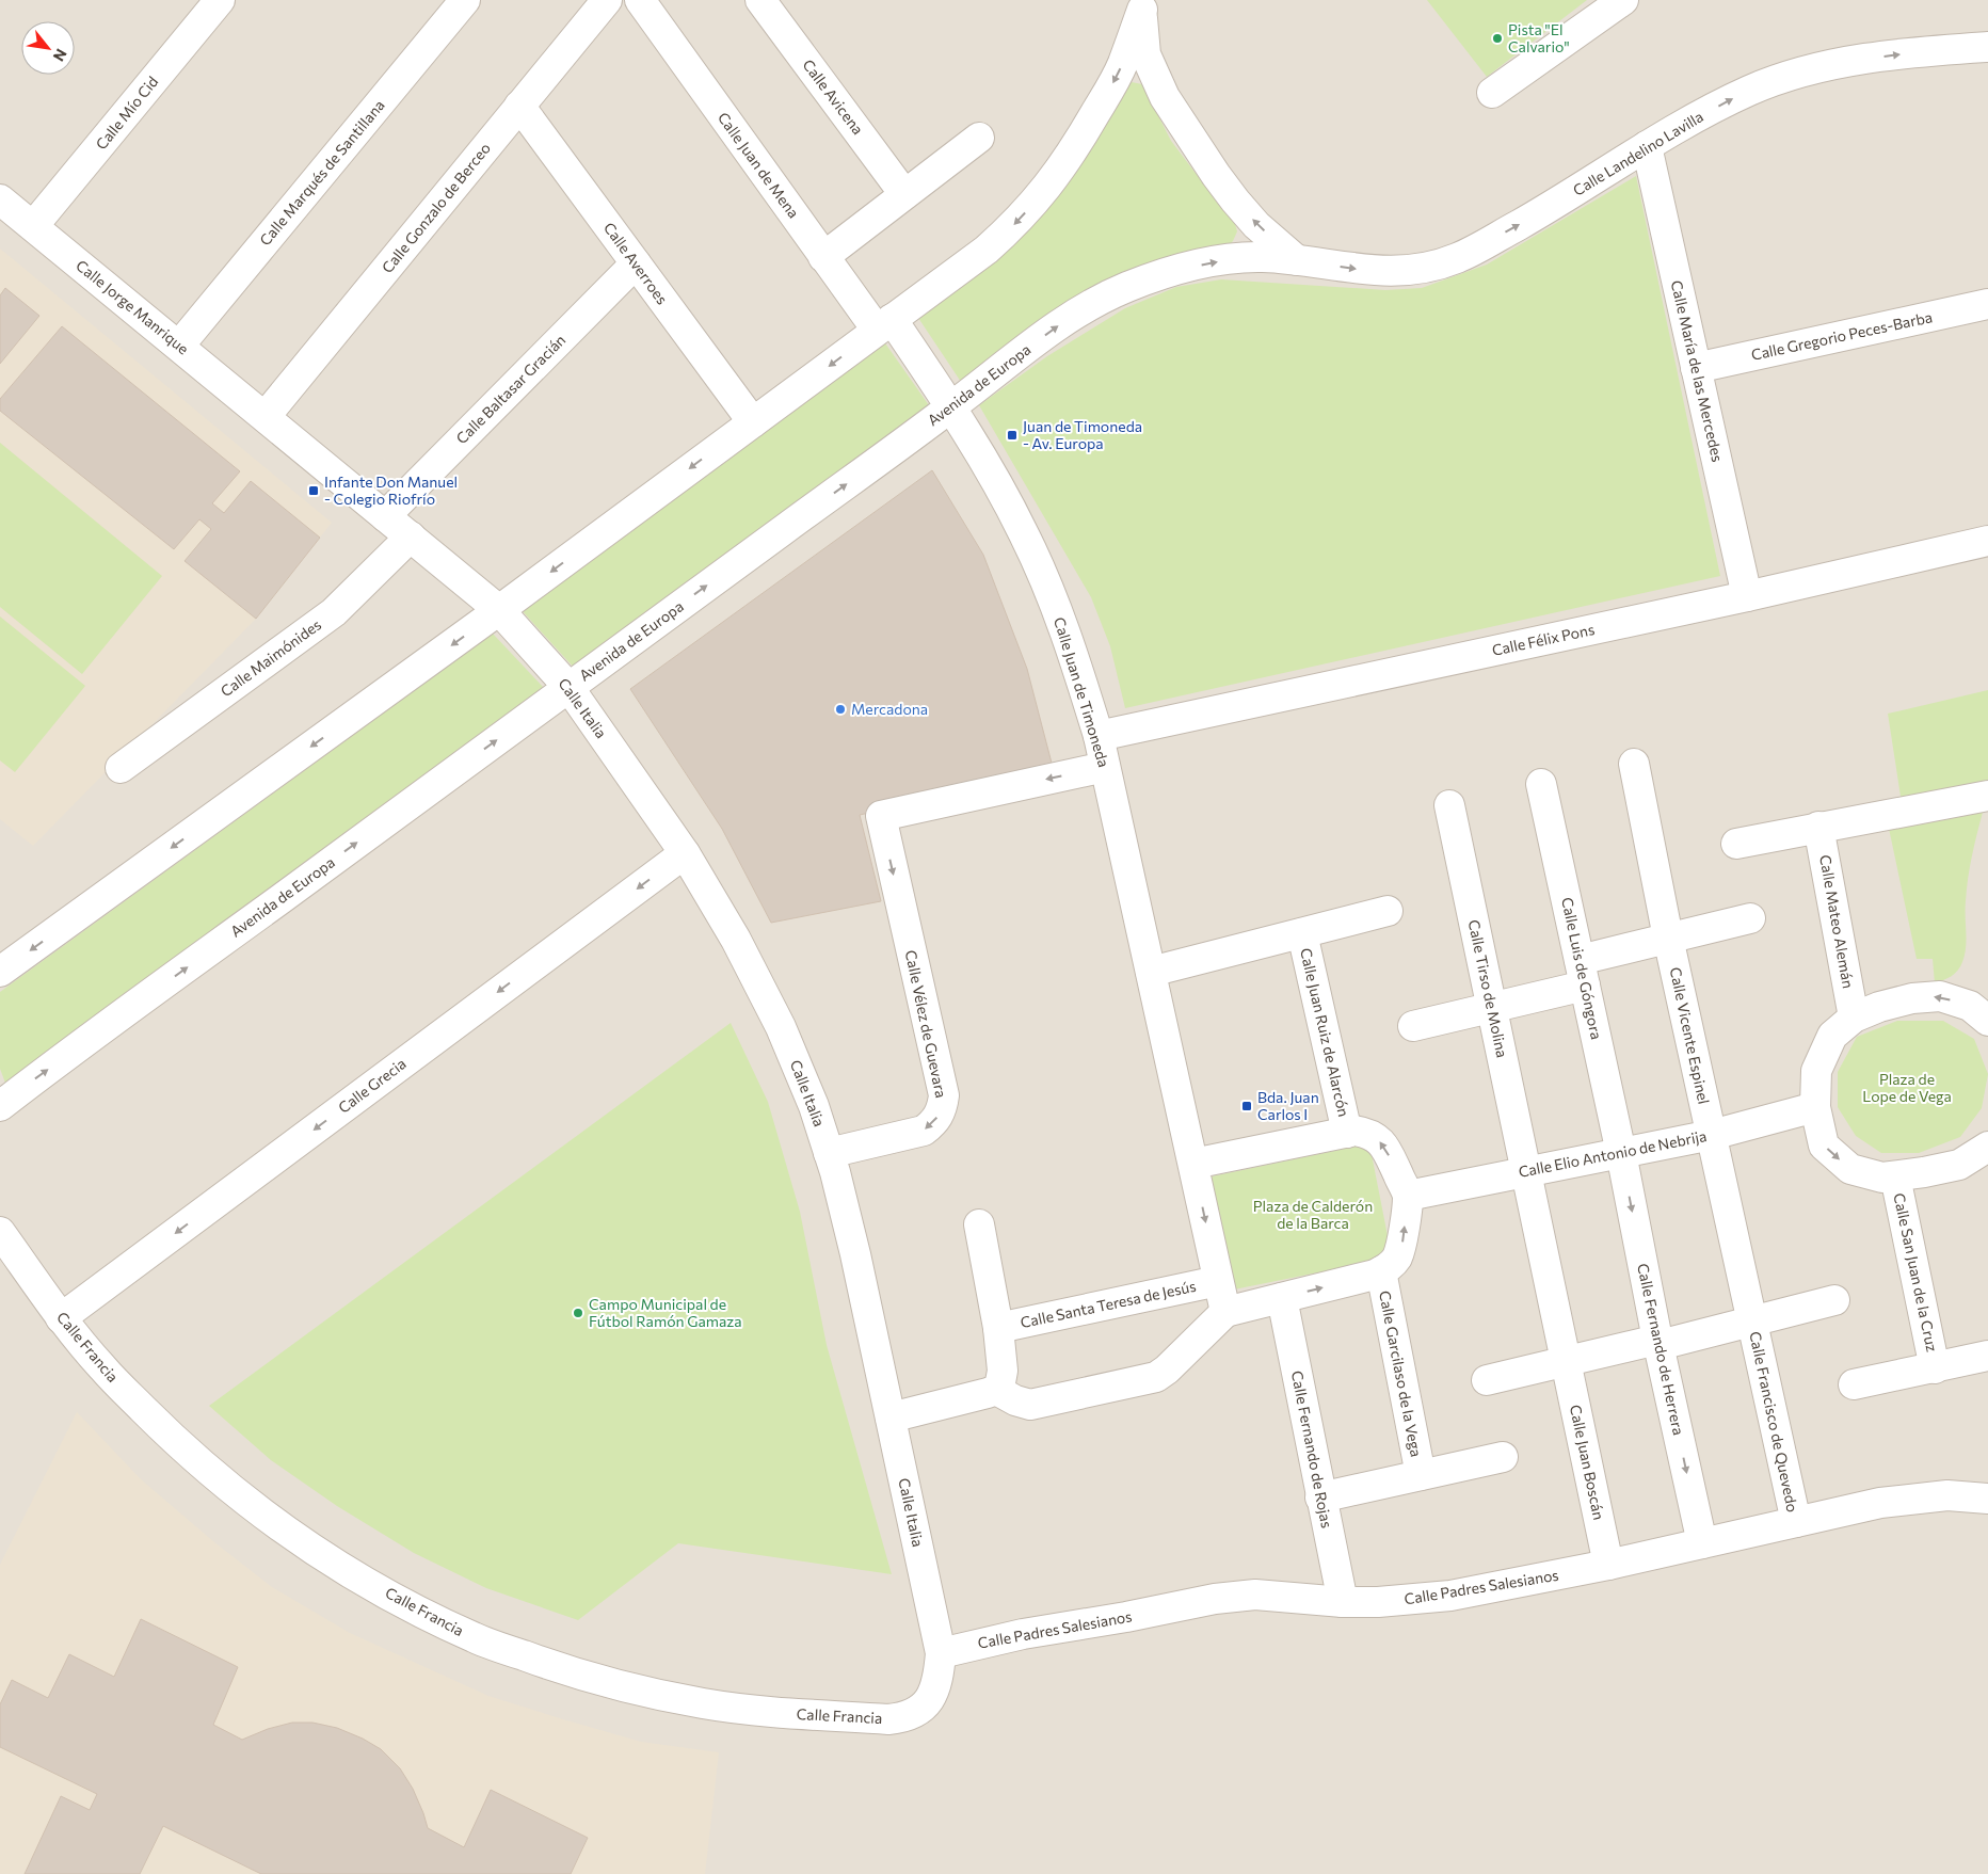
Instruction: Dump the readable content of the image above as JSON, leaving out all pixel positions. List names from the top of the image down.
{
  "streets": {
    "street": [
      "Calle Avicena",
      "Calle Mío Cid",
      "Calle Landelino Lavilla",
      "Calle Juan de Mena",
      "Calle Marqués de Santillana",
      "Calle Gonzalo de Berceo",
      "Calle Averroes",
      "Calle Jorge Manrique",
      "Calle Gregorio Peces-Barba",
      "Calle María de las Mercedes",
      "Avenida de Europa",
      "Calle Baltasar Gracián",
      "Calle Félix Pons",
      "Calle Maimónides",
      "Calle Juan de Timoneda",
      "Calle Italia",
      "Calle Mateo Alemán",
      "Calle Luis de Góngora",
      "Calle Tirso de Molina",
      "Calle Vélez de Guevara",
      "Calle Juan Ruiz de Alarcón",
      "Calle Vicente Espinel",
      "Calle Grecia",
      "Calle Elio Antonio de Nebrija",
      "Calle San Juan de la Cruz",
      "Calle Santa Teresa de Jesús",
      "Calle Francia",
      "Calle Fernando de Herrera",
      "Calle Garcilaso de la Vega",
      "Calle Francisco de Quevedo",
      "Calle Fernando de Rojas",
      "Calle Juan Boscán",
      "Calle Padres Salesianos"
    ]
  },
  "crossings": [
    ["Calle Mío Cid", "Calle Jorge Manrique"],
    ["Calle Landelino Lavilla", "Calle María de las Mercedes"],
    ["Calle Landelino Lavilla", "Avenida de Europa"],
    ["Calle Juan de Mena", "Calle Juan de Timoneda"],
    ["Calle Marqués de Santillana", "Calle Jorge Manrique"],
    ["Calle Gonzalo de Berceo", "Calle Averroes"],
    ["Calle Gonzalo de Berceo", "Calle Jorge Manrique"],
    ["Calle Averroes", "Calle Baltasar Gracián"],
    ["Calle Jorge Manrique", "Calle Baltasar Gracián"],
    ["Calle Jorge Manrique", "Calle Italia"],
    ["Calle Gregorio Peces-Barba", "Calle María de las Mercedes"],
    ["Calle María de las Mercedes", "Calle Félix Pons"],
    ["Avenida de Europa", "Calle Juan de Timoneda"],
    ["Avenida de Europa", "Calle Italia"],
    ["Calle Baltasar Gracián", "Calle Italia"],
    ["Calle Félix Pons", "Calle Juan de Timoneda"],
    ["Calle Maimónides", "Calle Italia"],
    ["Calle Juan de Timoneda", "Calle Vélez de Guevara"],
    ["Calle Juan de Timoneda", "Calle Juan Ruiz de Alarcón"],
    ["Calle Italia", "Calle Vélez de Guevara"],
    ["Calle Italia", "Calle Grecia"],
    ["Calle Italia", "Calle Francia"],
    ["Calle Italia", "Calle Padres Salesianos"],
    ["Calle Luis de Góngora", "Calle Elio Antonio de Nebrija"],
    ["Calle Luis de Góngora", "Calle Fernando de Herrera"],
    ["Calle Tirso de Molina", "Calle Elio Antonio de Nebrija"],
    ["Calle Tirso de Molina", "Calle Juan Boscán"],
    ["Calle Vicente Espinel", "Calle Elio Antonio de Nebrija"],
    ["Calle Vicente Espinel", "Calle Francisco de Quevedo"],
    ["Calle Grecia", "Calle Francia"],
    ["Calle Elio Antonio de Nebrija", "Calle Fernando de Herrera"],
    ["Calle Elio Antonio de Nebrija", "Calle Francisco de Quevedo"],
    ["Calle Elio Antonio de Nebrija", "Calle Juan Boscán"],
    ["Calle Francia", "Calle Padres Salesianos"],
    ["Calle Fernando de Herrera", "Calle Francisco de Quevedo"],
    ["Calle Fernando de Herrera", "Calle Padres Salesianos"],
    ["Calle Garcilaso de la Vega", "Calle Fernando de Rojas"],
    ["Calle Francisco de Quevedo", "Calle Padres Salesianos"],
    ["Calle Fernando de Rojas", "Calle Padres Salesianos"],
    ["Calle Juan Boscán", "Calle Padres Salesianos"]
  ],
  "one_way": ["Calle Landelino Lavilla", "Calle Grecia", "Calle Fernando de Herrera"],
  "parks": ["Plaza de Lope de Vega", "Plaza de Calderón de la Barca"],
  "places": {
    "other": ["Pista \"El Calvario\"", "Mercadona", "Campo Municipal de Fútbol Ramón Gamaza"],
    "transit": ["Juan de Timoneda - Av. Europa", "Infante Don Manuel - Colegio Riofrío", "Bda. Juan Carlos I"]
  },
  "north": "bottom right"
}
